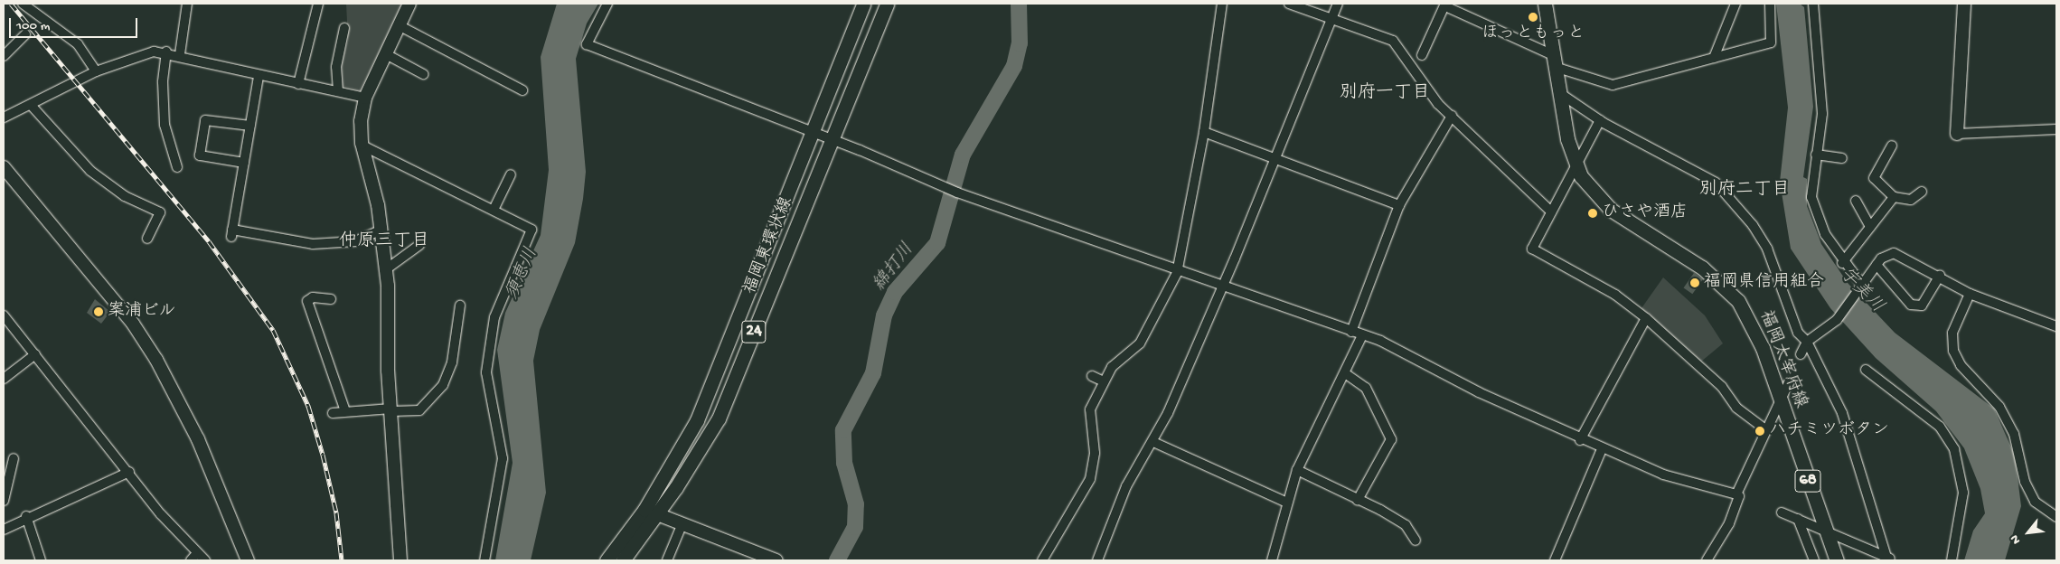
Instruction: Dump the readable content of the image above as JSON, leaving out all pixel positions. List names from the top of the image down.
{
  "streets": {
    "main road": [
      "福岡東環状線",
      "24",
      "福岡太宰府線",
      "68"
    ]
  },
  "districts": ["別府一丁目", "別府二丁目", "仲原三丁目"],
  "water": ["綿打川", "須恵川", "宇美川"],
  "places": [
    "ほっともっと",
    "ひさや酒店",
    "福岡県信用組合",
    "案浦ビル",
    "ハチミツボタン"
  ],
  "scale_bar": "100 m",
  "north": "bottom left"
}
